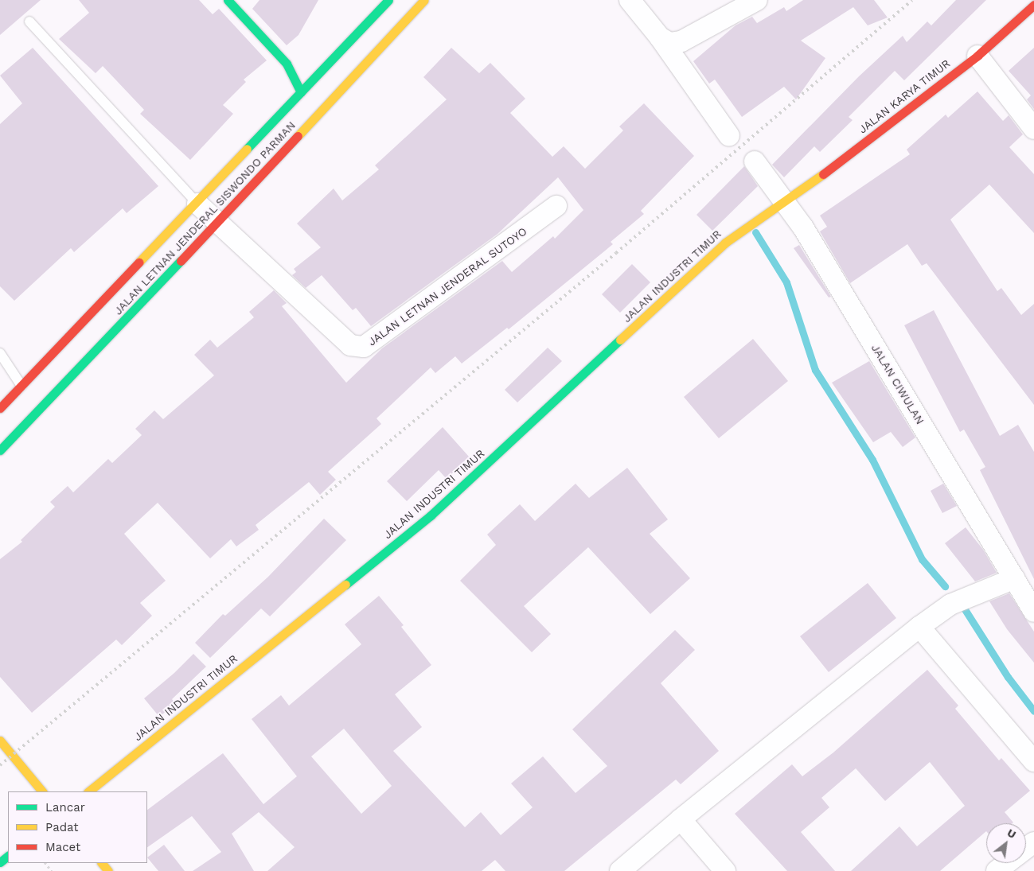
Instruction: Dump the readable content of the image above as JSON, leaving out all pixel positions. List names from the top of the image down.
{
  "streets": {
    "street": [
      "JALAN KARYA TIMUR",
      "JALAN LETNAN JENDERAL SISWONDO PARMAN",
      "JALAN INDUSTRI TIMUR",
      "JALAN LETNAN JENDERAL SUTOYO",
      "JALAN CIWULAN"
    ]
  },
  "crossings": [
    ["JALAN KARYA TIMUR", "JALAN INDUSTRI TIMUR"],
    ["JALAN KARYA TIMUR", "JALAN CIWULAN"],
    ["JALAN LETNAN JENDERAL SISWONDO PARMAN", "JALAN LETNAN JENDERAL SUTOYO"],
    ["JALAN INDUSTRI TIMUR", "JALAN CIWULAN"]
  ],
  "legend": ["Lancar", "Padat", "Macet"],
  "north": "top right"
}
